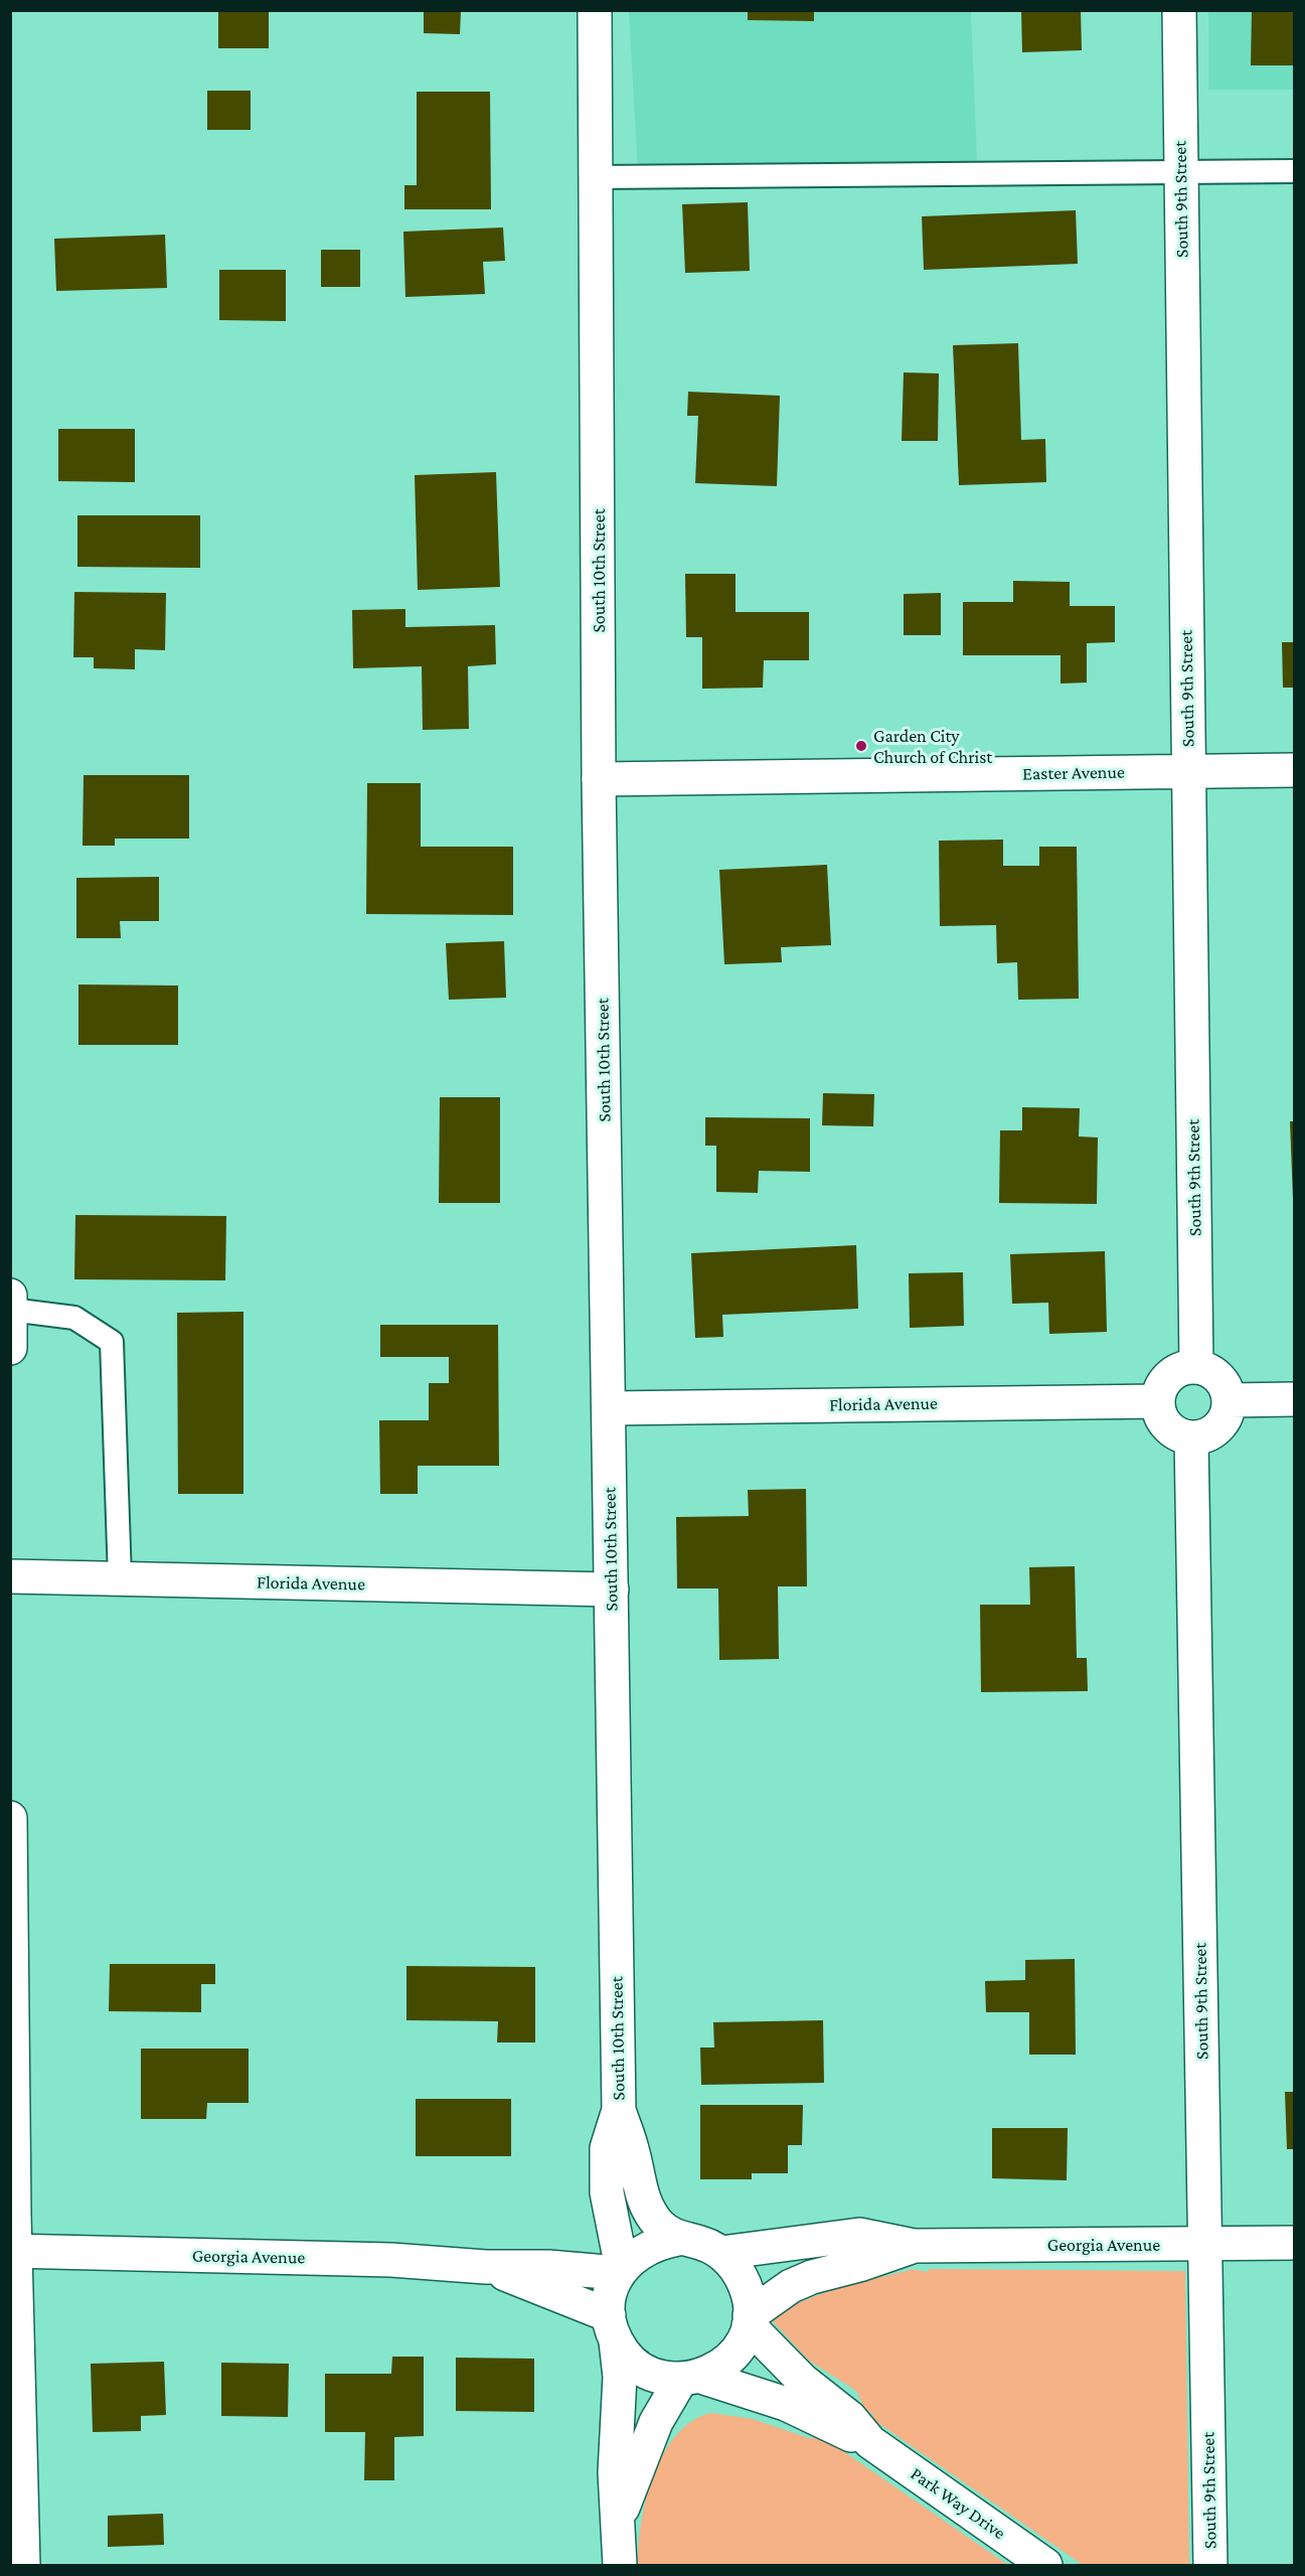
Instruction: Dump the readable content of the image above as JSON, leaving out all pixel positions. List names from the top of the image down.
{
  "streets": {
    "street": [
      "South 9th Street",
      "South 10th Street",
      "Easter Avenue",
      "Florida Avenue",
      "Georgia Avenue",
      "Park Way Drive"
    ]
  },
  "crossings": [
    ["South 9th Street", "Easter Avenue"],
    ["South 9th Street", "Florida Avenue"],
    ["South 9th Street", "Georgia Avenue"],
    ["South 10th Street", "Easter Avenue"],
    ["South 10th Street", "Florida Avenue"],
    ["South 10th Street", "Georgia Avenue"],
    ["South 10th Street", "Park Way Drive"],
    ["Georgia Avenue", "Park Way Drive"]
  ],
  "places": ["Garden City Church of Christ"]
}
